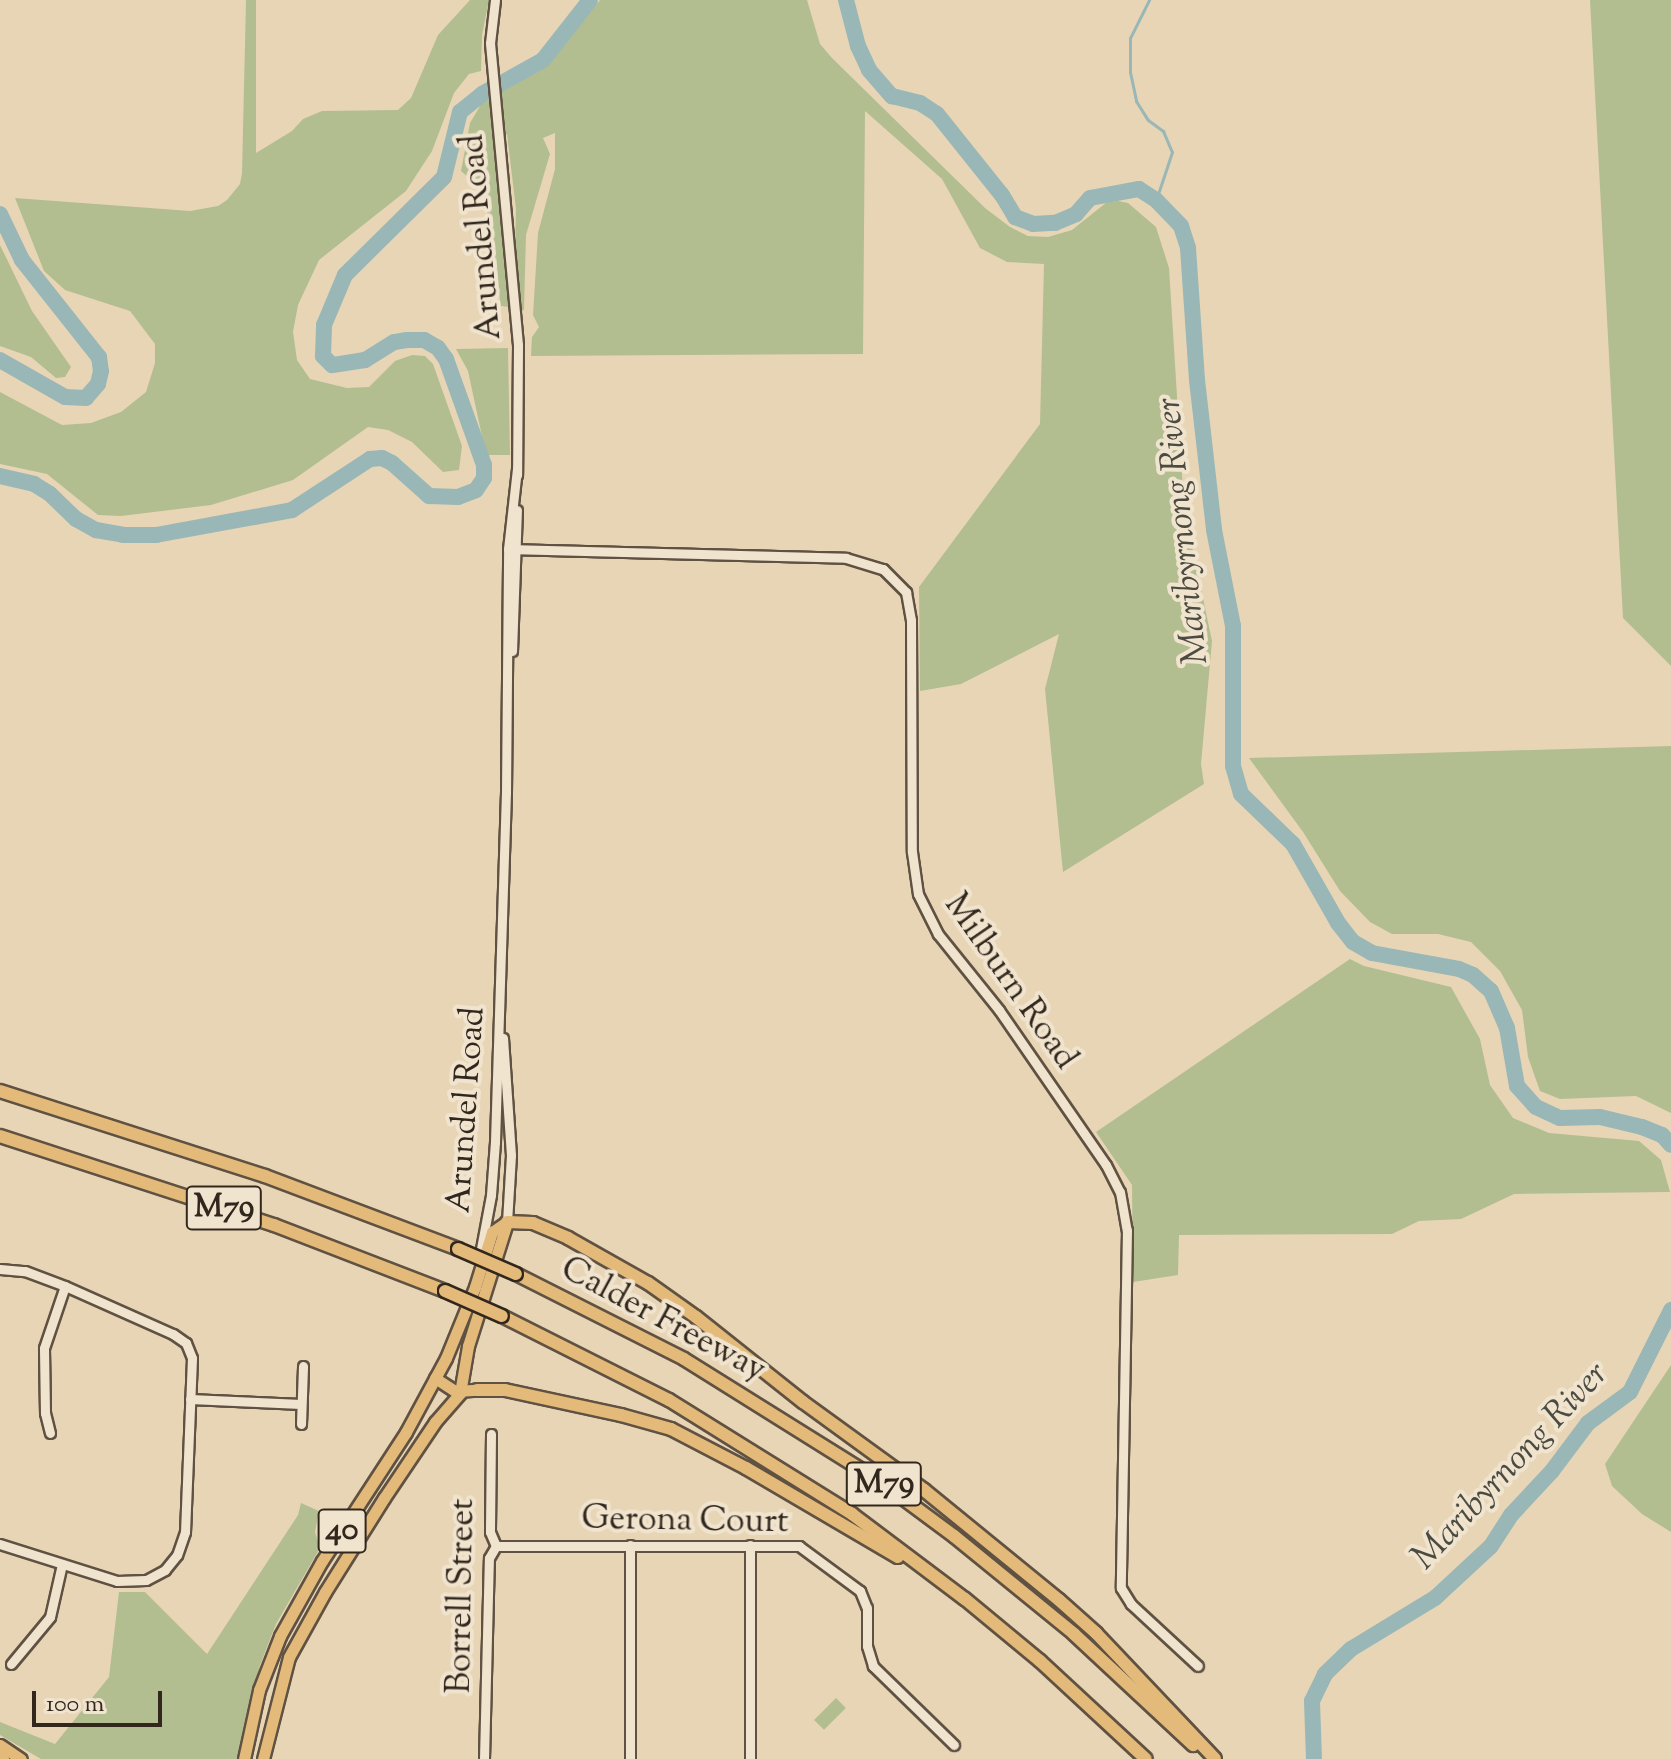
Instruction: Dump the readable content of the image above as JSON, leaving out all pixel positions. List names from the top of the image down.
{
  "streets": {
    "highway": ["M79", "Calder Freeway"],
    "main road": ["40"],
    "street": [
      "Arundel Road",
      "Milburn Road",
      "Gerona Court",
      "Borrell Street"
    ]
  },
  "crossings": [
    ["Arundel Road", "Milburn Road"],
    ["Gerona Court", "Borrell Street"]
  ],
  "water": ["Maribyrnong River"],
  "scale_bar": "100 m"
}
